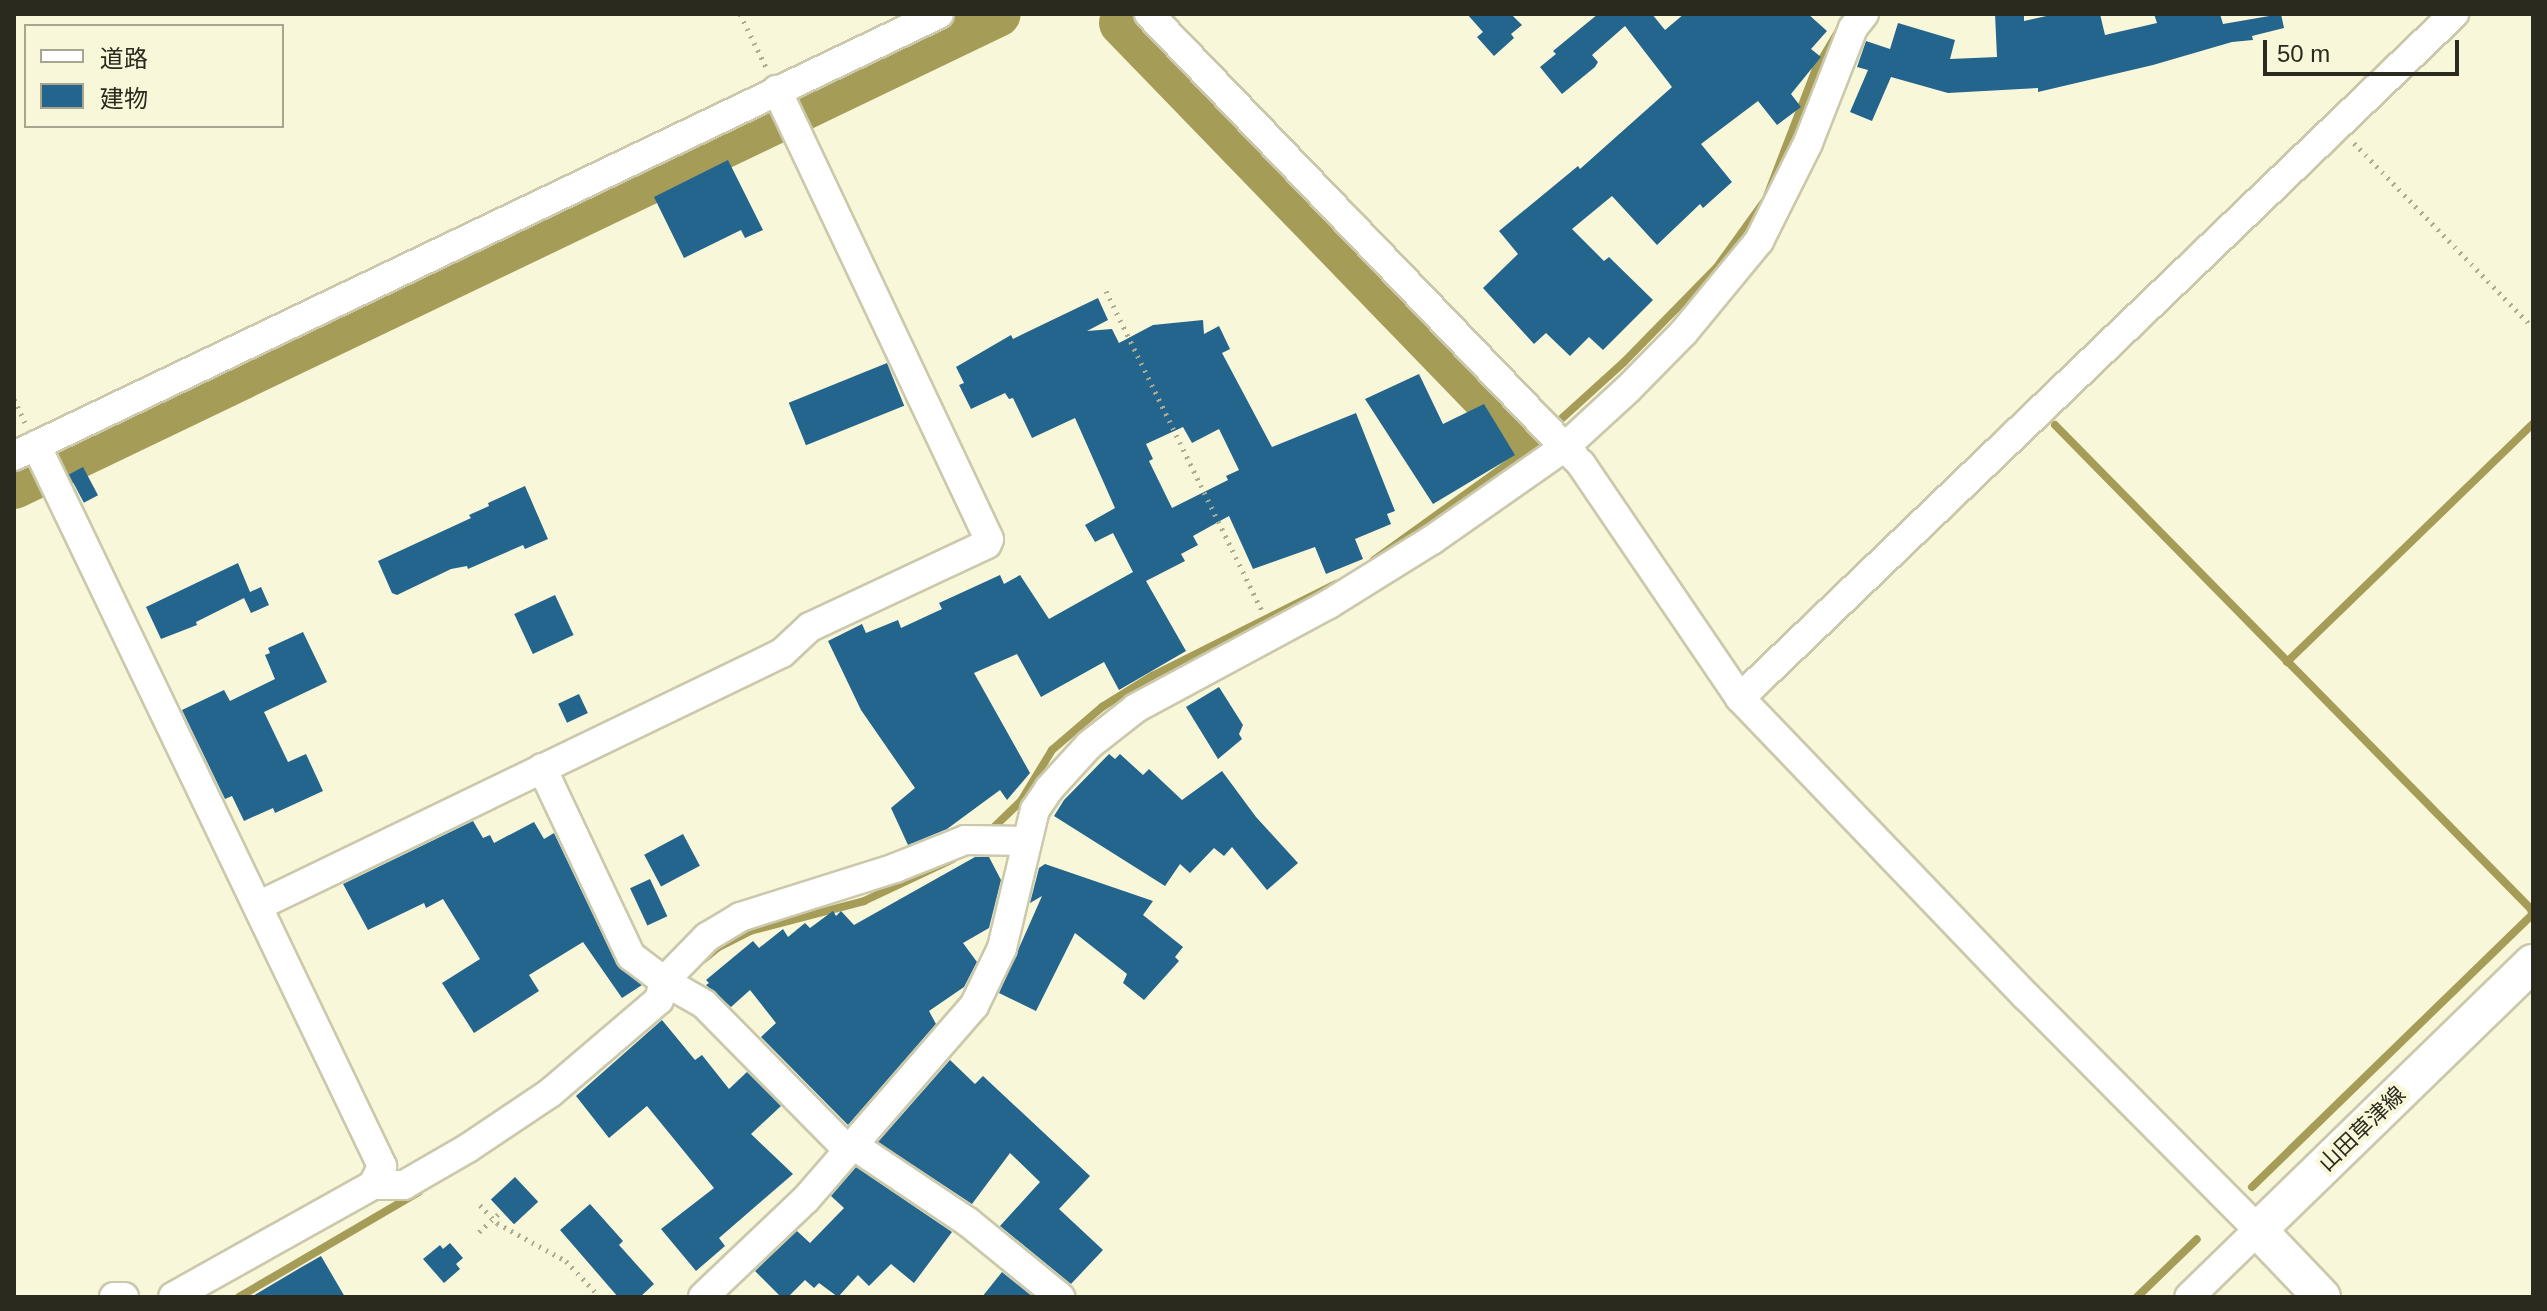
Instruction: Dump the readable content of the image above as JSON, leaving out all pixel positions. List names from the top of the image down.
{
  "streets": {
    "main road": ["山田草津線"]
  },
  "legend": ["道路", "建物"],
  "scale_bar": "50 m"
}
